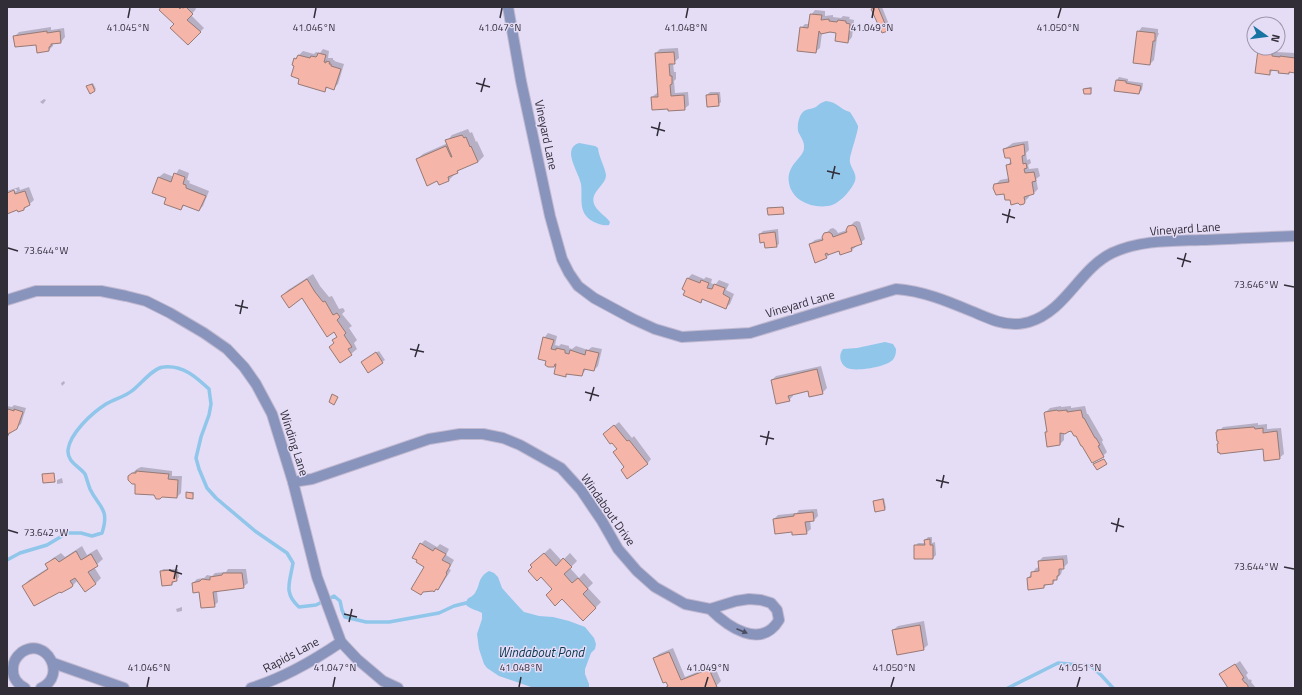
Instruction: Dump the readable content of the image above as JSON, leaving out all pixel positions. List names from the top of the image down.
{
  "streets": {
    "street": [
      "Vineyard Lane",
      "Winding Lane",
      "Windabout Drive",
      "Rapids Lane"
    ]
  },
  "crossings": [
    ["Winding Lane", "Windabout Drive"],
    ["Winding Lane", "Rapids Lane"]
  ],
  "water": ["Windabout Pond"],
  "north": "right",
  "coordinates": [
    "41.045°N",
    "41.046°N",
    "41.047°N",
    "41.048°N",
    "41.049°N",
    "41.050°N",
    "73.644°W",
    "73.646°W",
    "73.642°W",
    "41.051°N"
  ]
}
